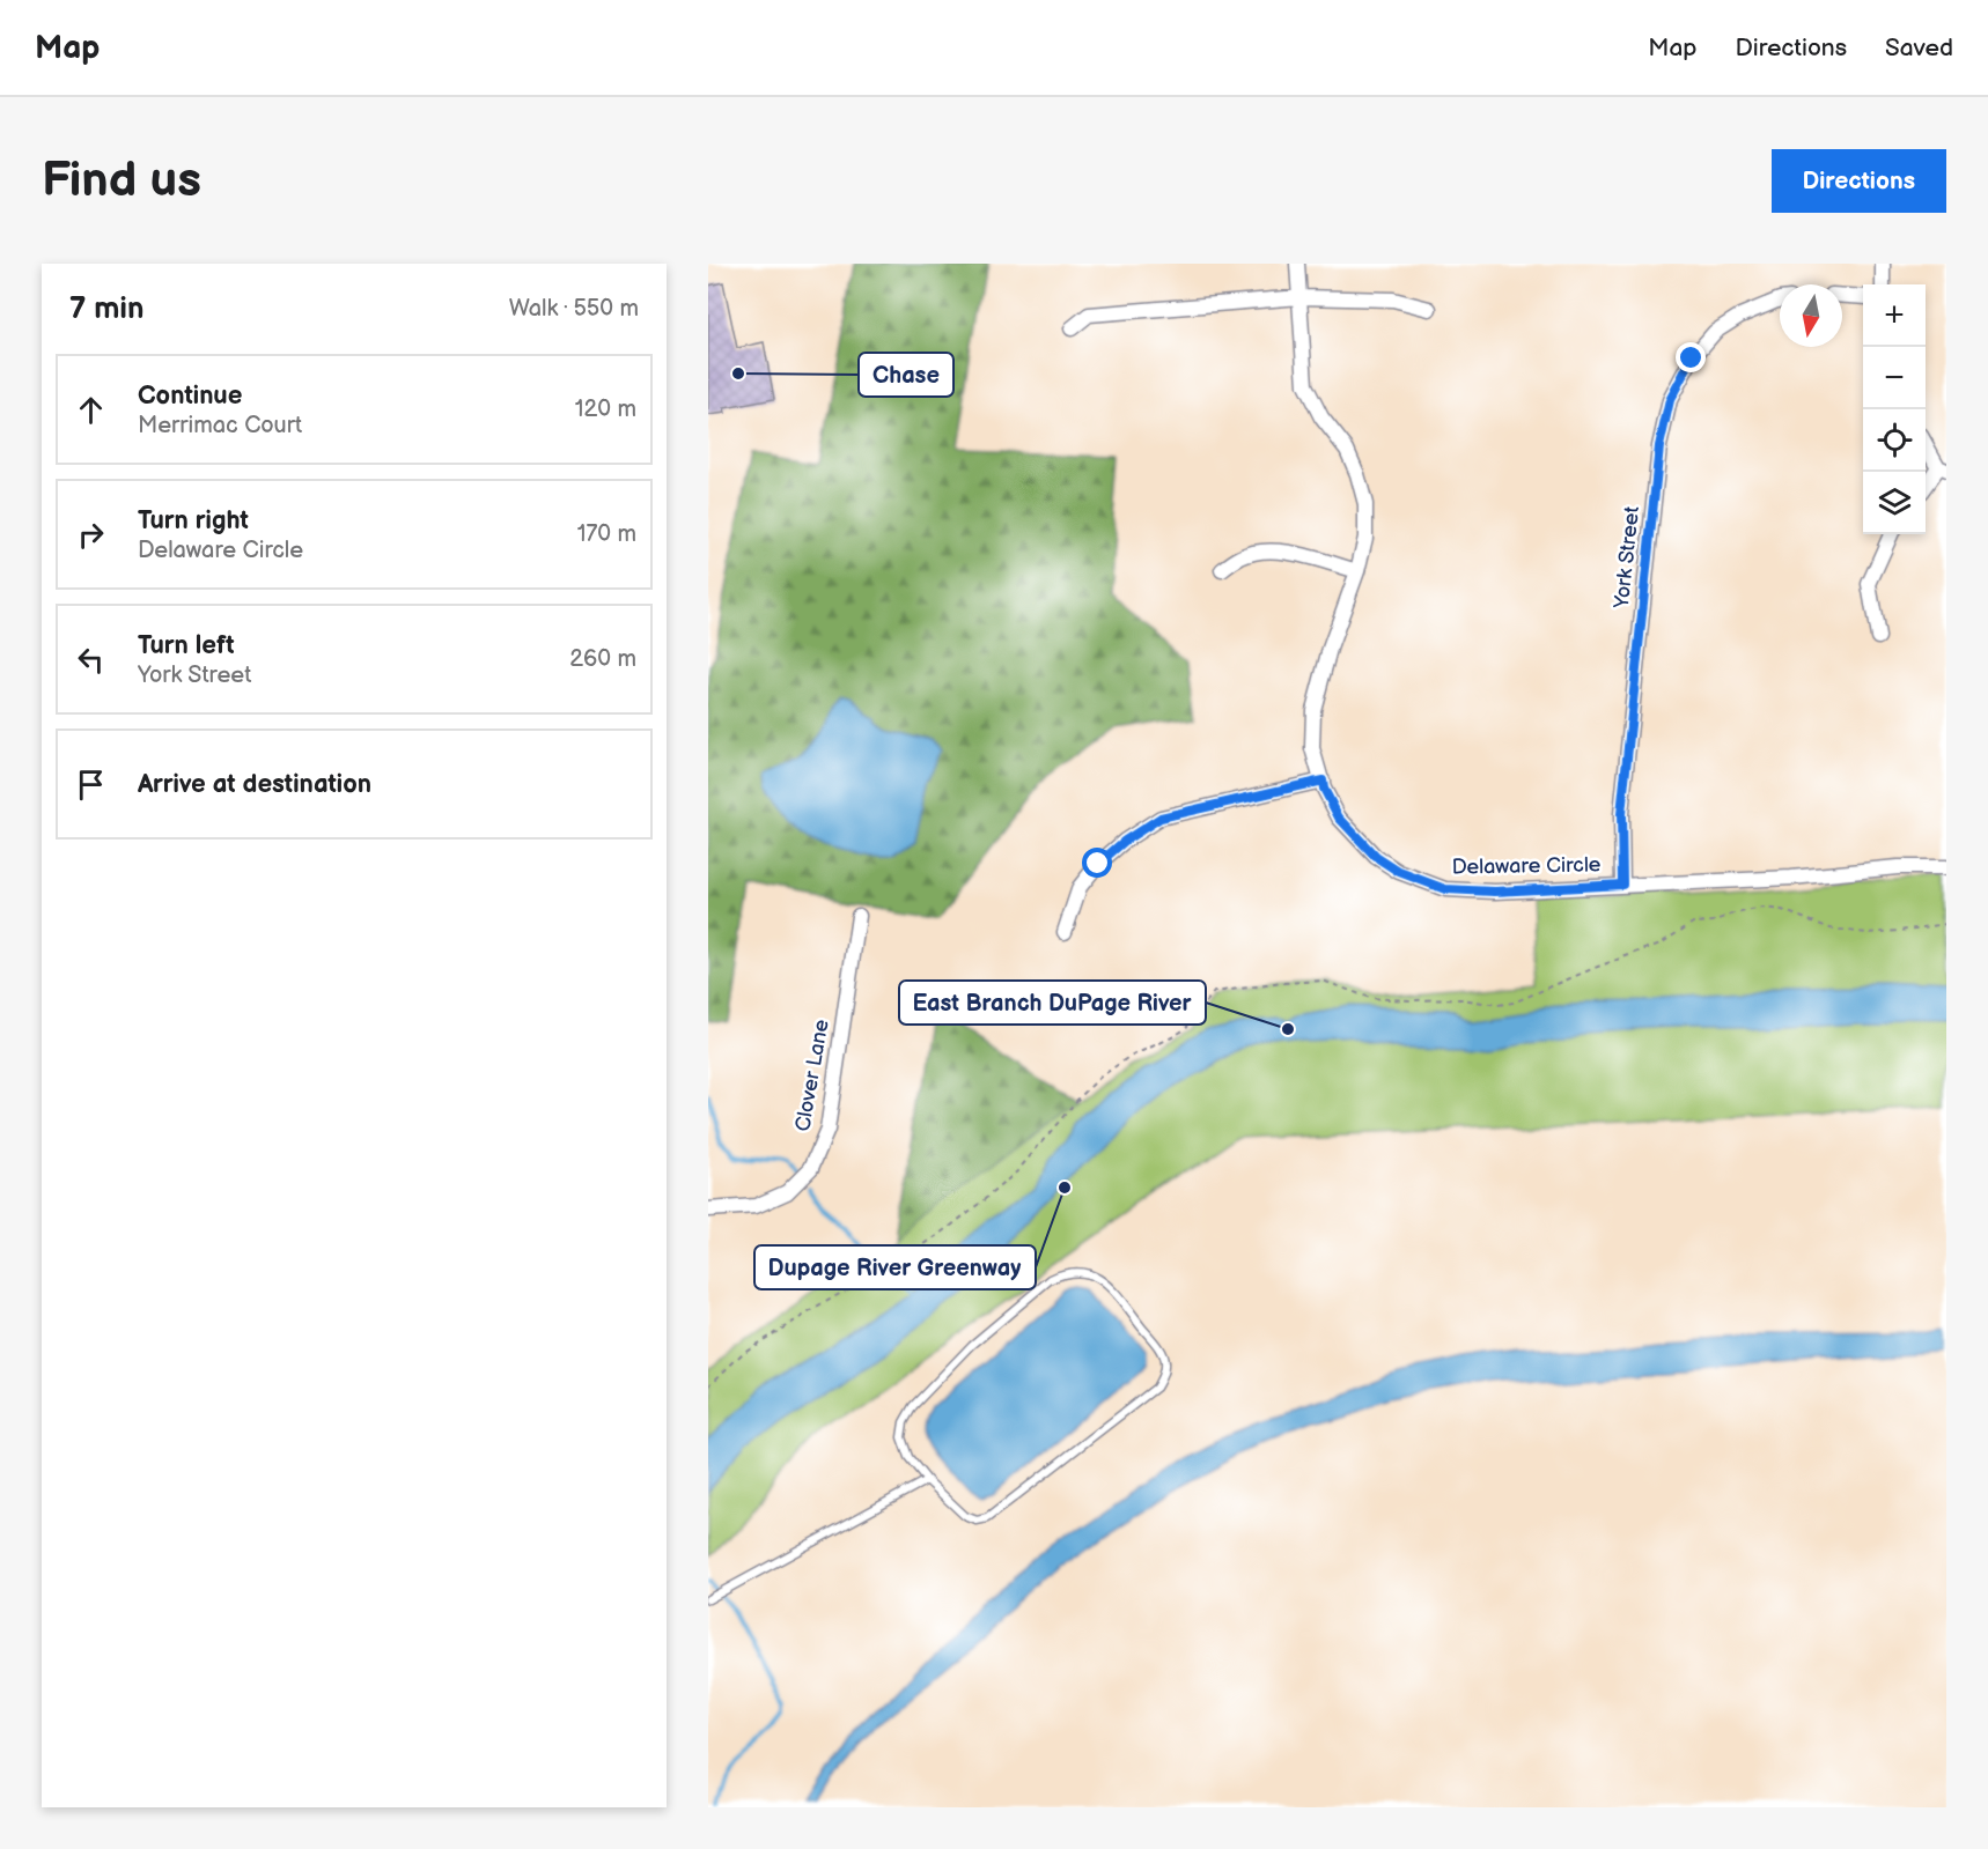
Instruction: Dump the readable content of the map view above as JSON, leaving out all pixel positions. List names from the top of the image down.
{
  "streets": {
    "street": ["York Street", "Delaware Circle", "Clover Lane"]
  },
  "crossings": [
    ["York Street", "Delaware Circle"]
  ],
  "places": ["Chase", "East Branch DuPage River", "Dupage River Greenway"],
  "north": "bottom",
  "page": {
    "header": "Map",
    "nav": ["Map", "Directions", "Saved"],
    "buttons": "Directions",
    "title": "Find us",
    "heading": ["7 min", "Walk · 550 m"],
    "map_buttons": ["+", "−"],
    "list": [
      ["Continue", "Merrimac Court", "120 m"],
      ["Turn right", "Delaware Circle", "170 m"],
      ["Turn left", "York Street", "260 m"],
      "Arrive at destination"
    ]
  }
}
